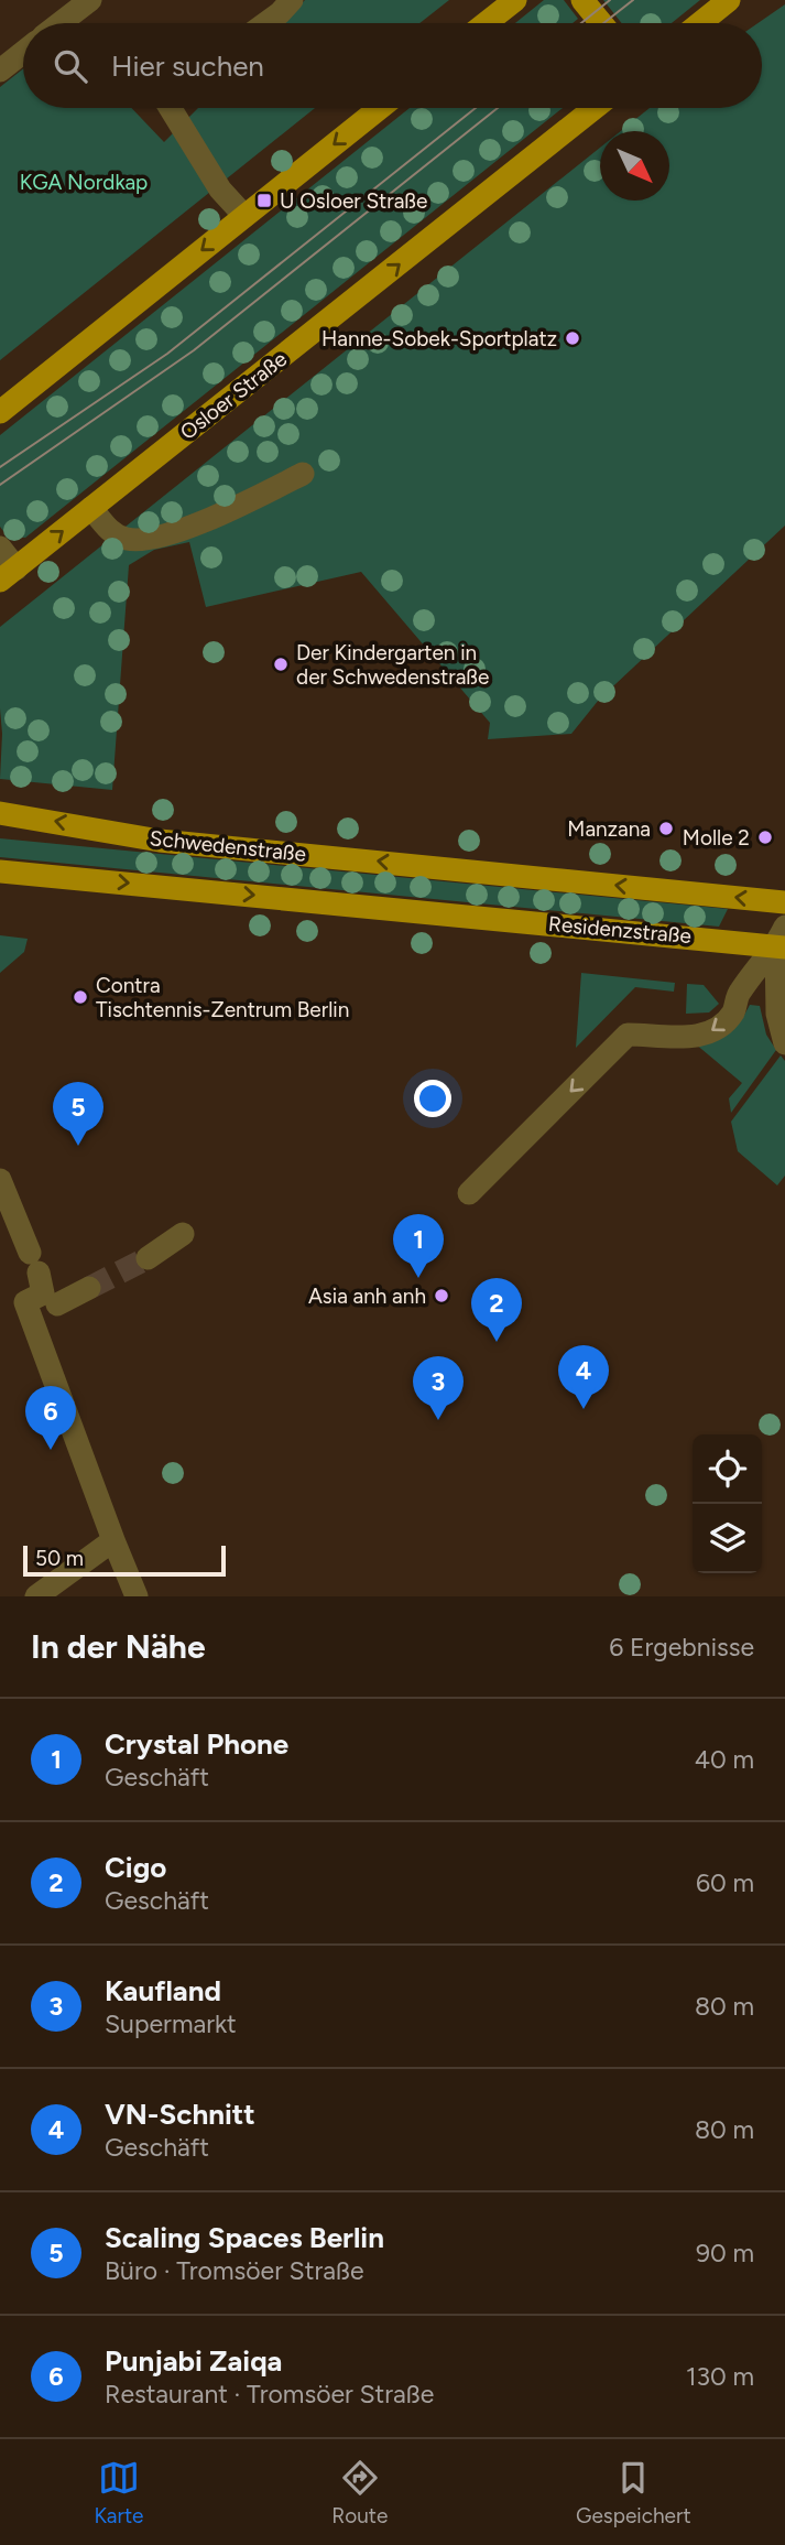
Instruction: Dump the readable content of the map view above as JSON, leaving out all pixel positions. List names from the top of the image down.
{
  "streets": {
    "main road": ["Osloer Straße", "Schwedenstraße", "Residenzstraße"]
  },
  "crossings": [
    ["Schwedenstraße", "Residenzstraße"]
  ],
  "one_way": ["Schwedenstraße"],
  "parks": ["KGA Nordkap"],
  "places": {
    "transit": ["U Osloer Straße"],
    "other": [
      "Hanne-Sobek-Sportplatz",
      "Der Kindergarten in der Schwedenstraße",
      "Manzana",
      "Molle 2",
      "Contra Tischtennis-Zentrum Berlin",
      "Asia anh anh"
    ]
  },
  "scale_bar": "50 m",
  "north": "bottom right",
  "page": {
    "search": "Hier suchen",
    "pins": [
      "5",
      "1",
      "2",
      "4",
      "3",
      "6"
    ],
    "scale": "50 m",
    "heading": ["In der Nähe", "6 Ergebnisse"],
    "list": [
      {
        "mark": "1",
        "name": "Crystal Phone",
        "note": "Geschäft",
        "value": "40 m"
      },
      {
        "mark": "2",
        "name": "Cigo",
        "note": "Geschäft",
        "value": "60 m"
      },
      {
        "mark": "3",
        "name": "Kaufland",
        "note": "Supermarkt",
        "value": "80 m"
      },
      {
        "mark": "4",
        "name": "VN-Schnitt",
        "note": "Geschäft",
        "value": "80 m"
      },
      {
        "mark": "5",
        "name": "Scaling Spaces Berlin",
        "note": "Büro · Tromsöer Straße",
        "value": "90 m"
      },
      {
        "mark": "6",
        "name": "Punjabi Zaiqa",
        "note": "Restaurant · Tromsöer Straße",
        "value": "130 m"
      }
    ],
    "nav": ["Karte", "Route", "Gespeichert"]
  }
}
